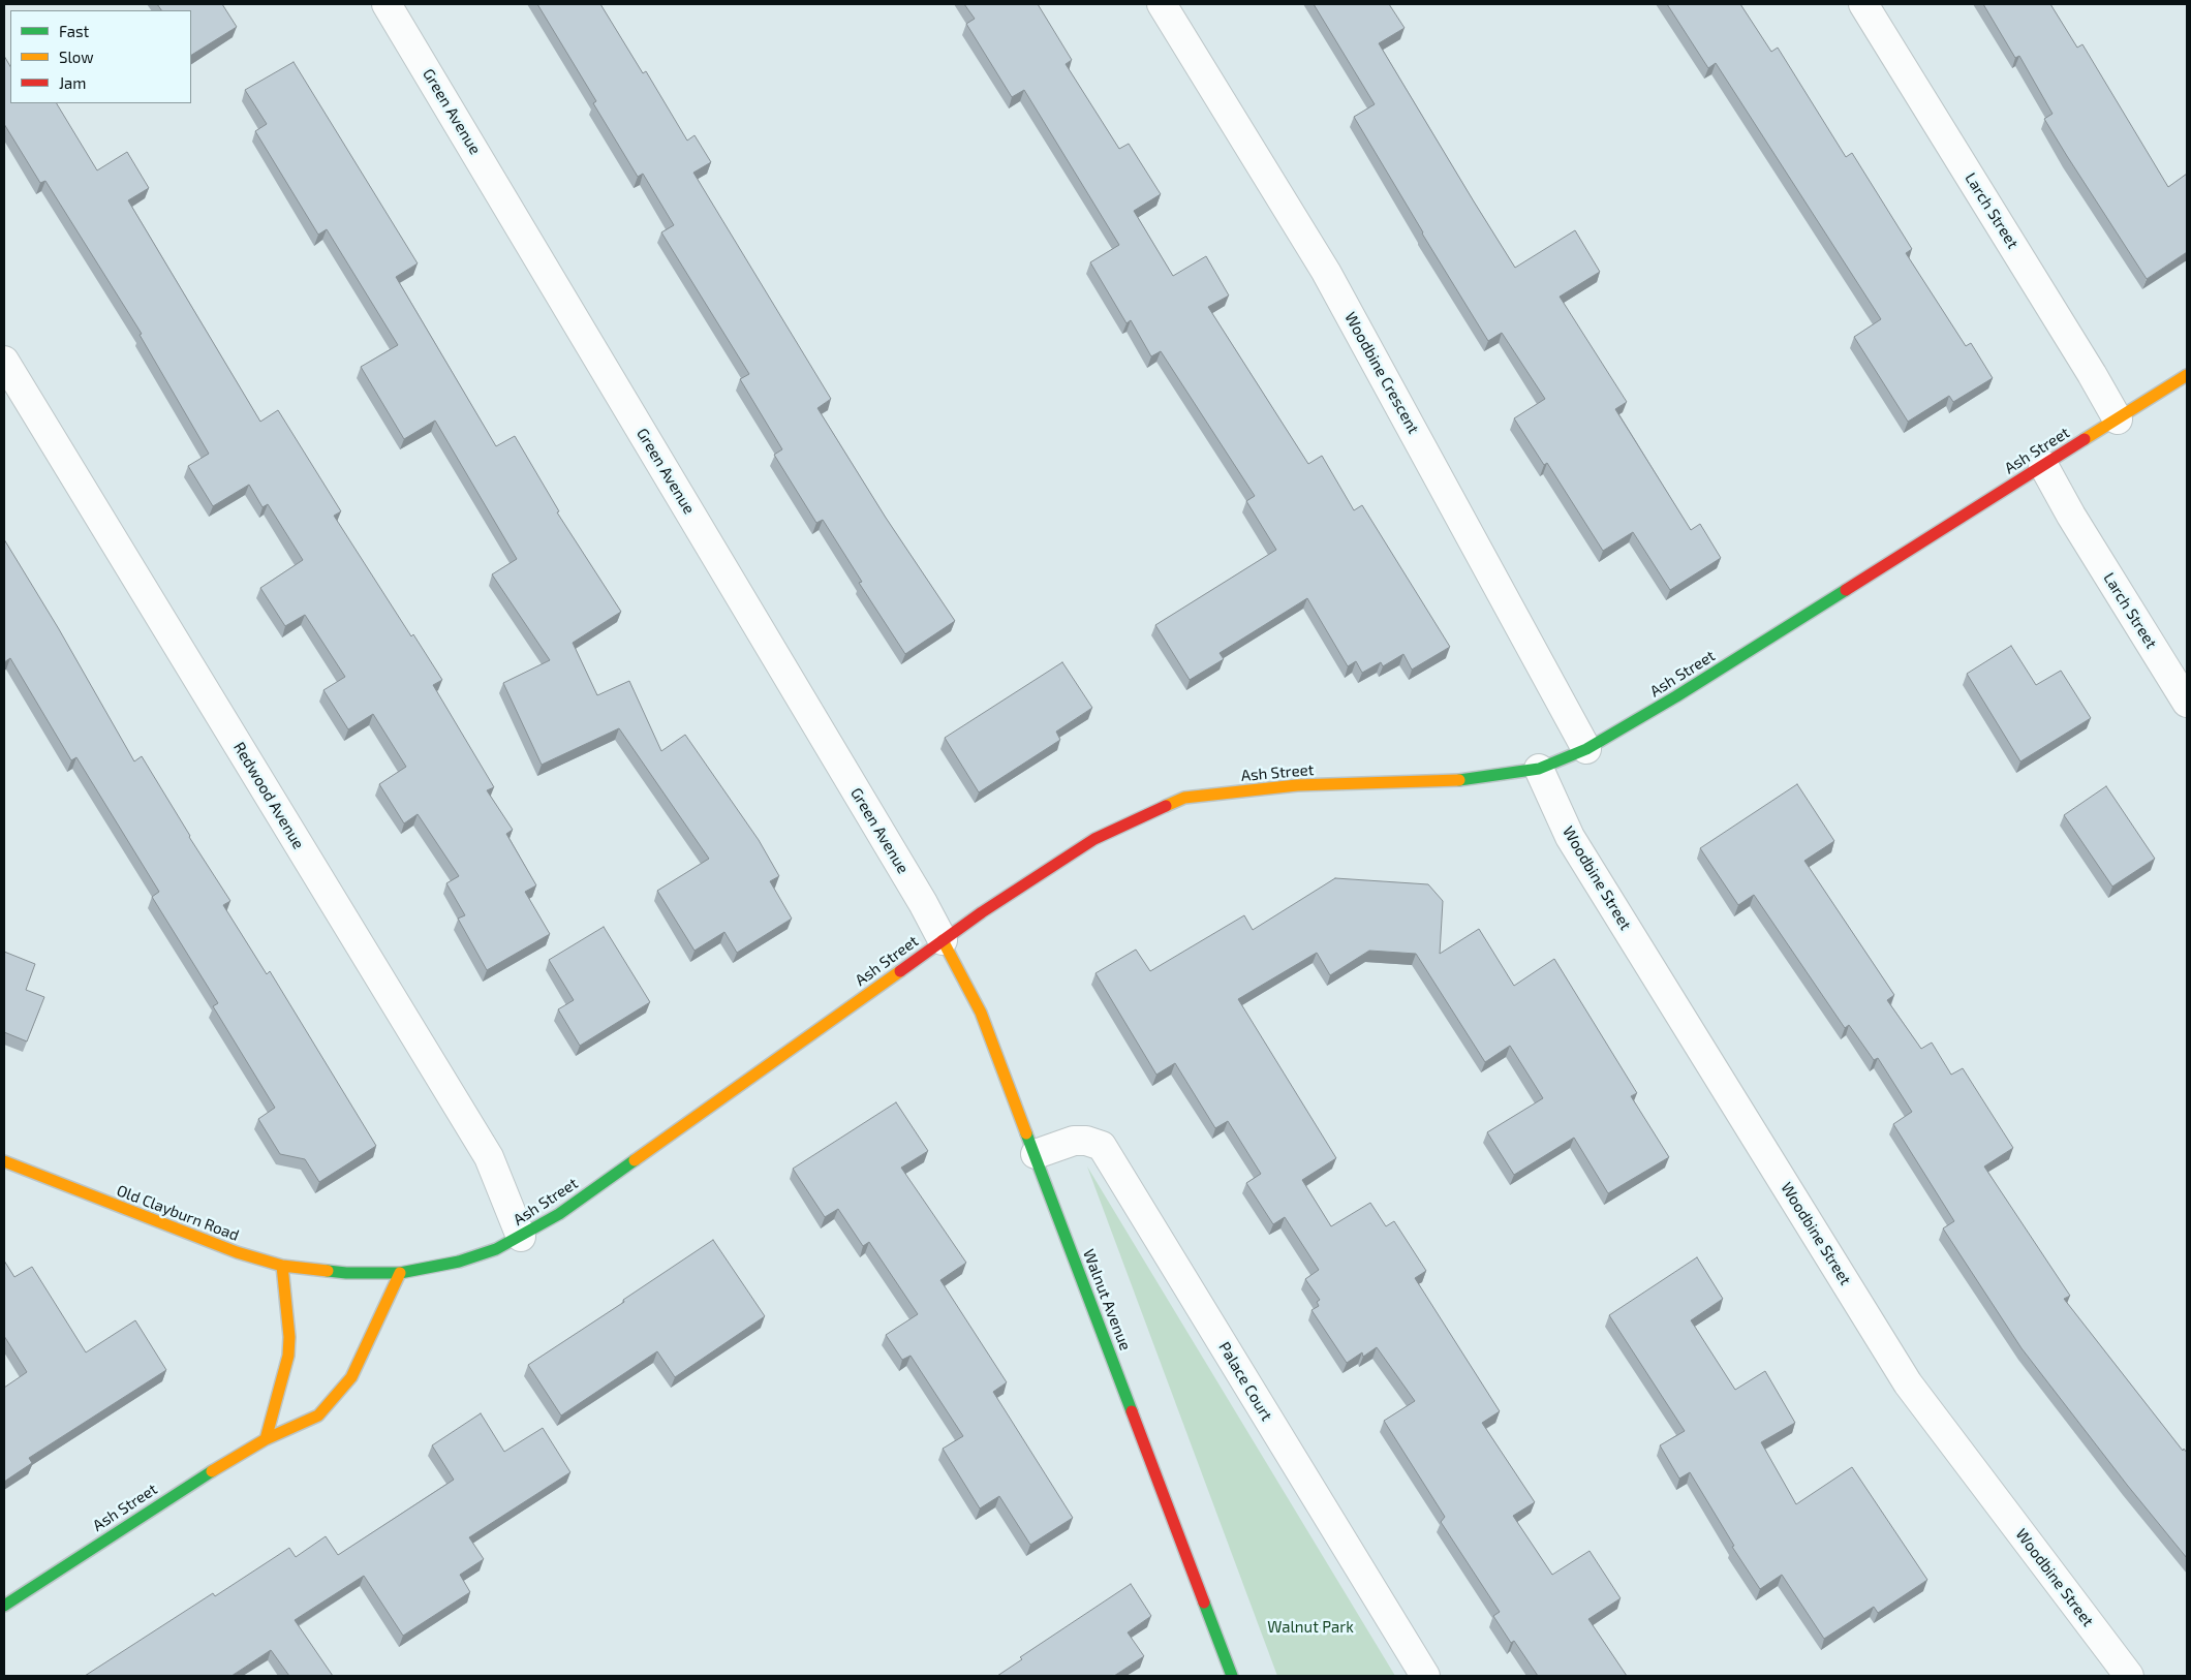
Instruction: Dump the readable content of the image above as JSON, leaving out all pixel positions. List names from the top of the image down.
{
  "streets": {
    "main road": ["Ash Street", "Old Clayburn Road", "Walnut Avenue"],
    "street": [
      "Green Avenue",
      "Larch Street",
      "Woodbine Crescent",
      "Redwood Avenue",
      "Woodbine Street",
      "Palace Court"
    ]
  },
  "crossings": [
    ["Green Avenue", "Ash Street"],
    ["Green Avenue", "Walnut Avenue"],
    ["Larch Street", "Ash Street"],
    ["Woodbine Crescent", "Ash Street"],
    ["Ash Street", "Redwood Avenue"],
    ["Ash Street", "Woodbine Street"],
    ["Ash Street", "Old Clayburn Road"],
    ["Ash Street", "Walnut Avenue"],
    ["Walnut Avenue", "Palace Court"]
  ],
  "parks": ["Walnut Park"],
  "legend": ["Fast", "Slow", "Jam"]
}
